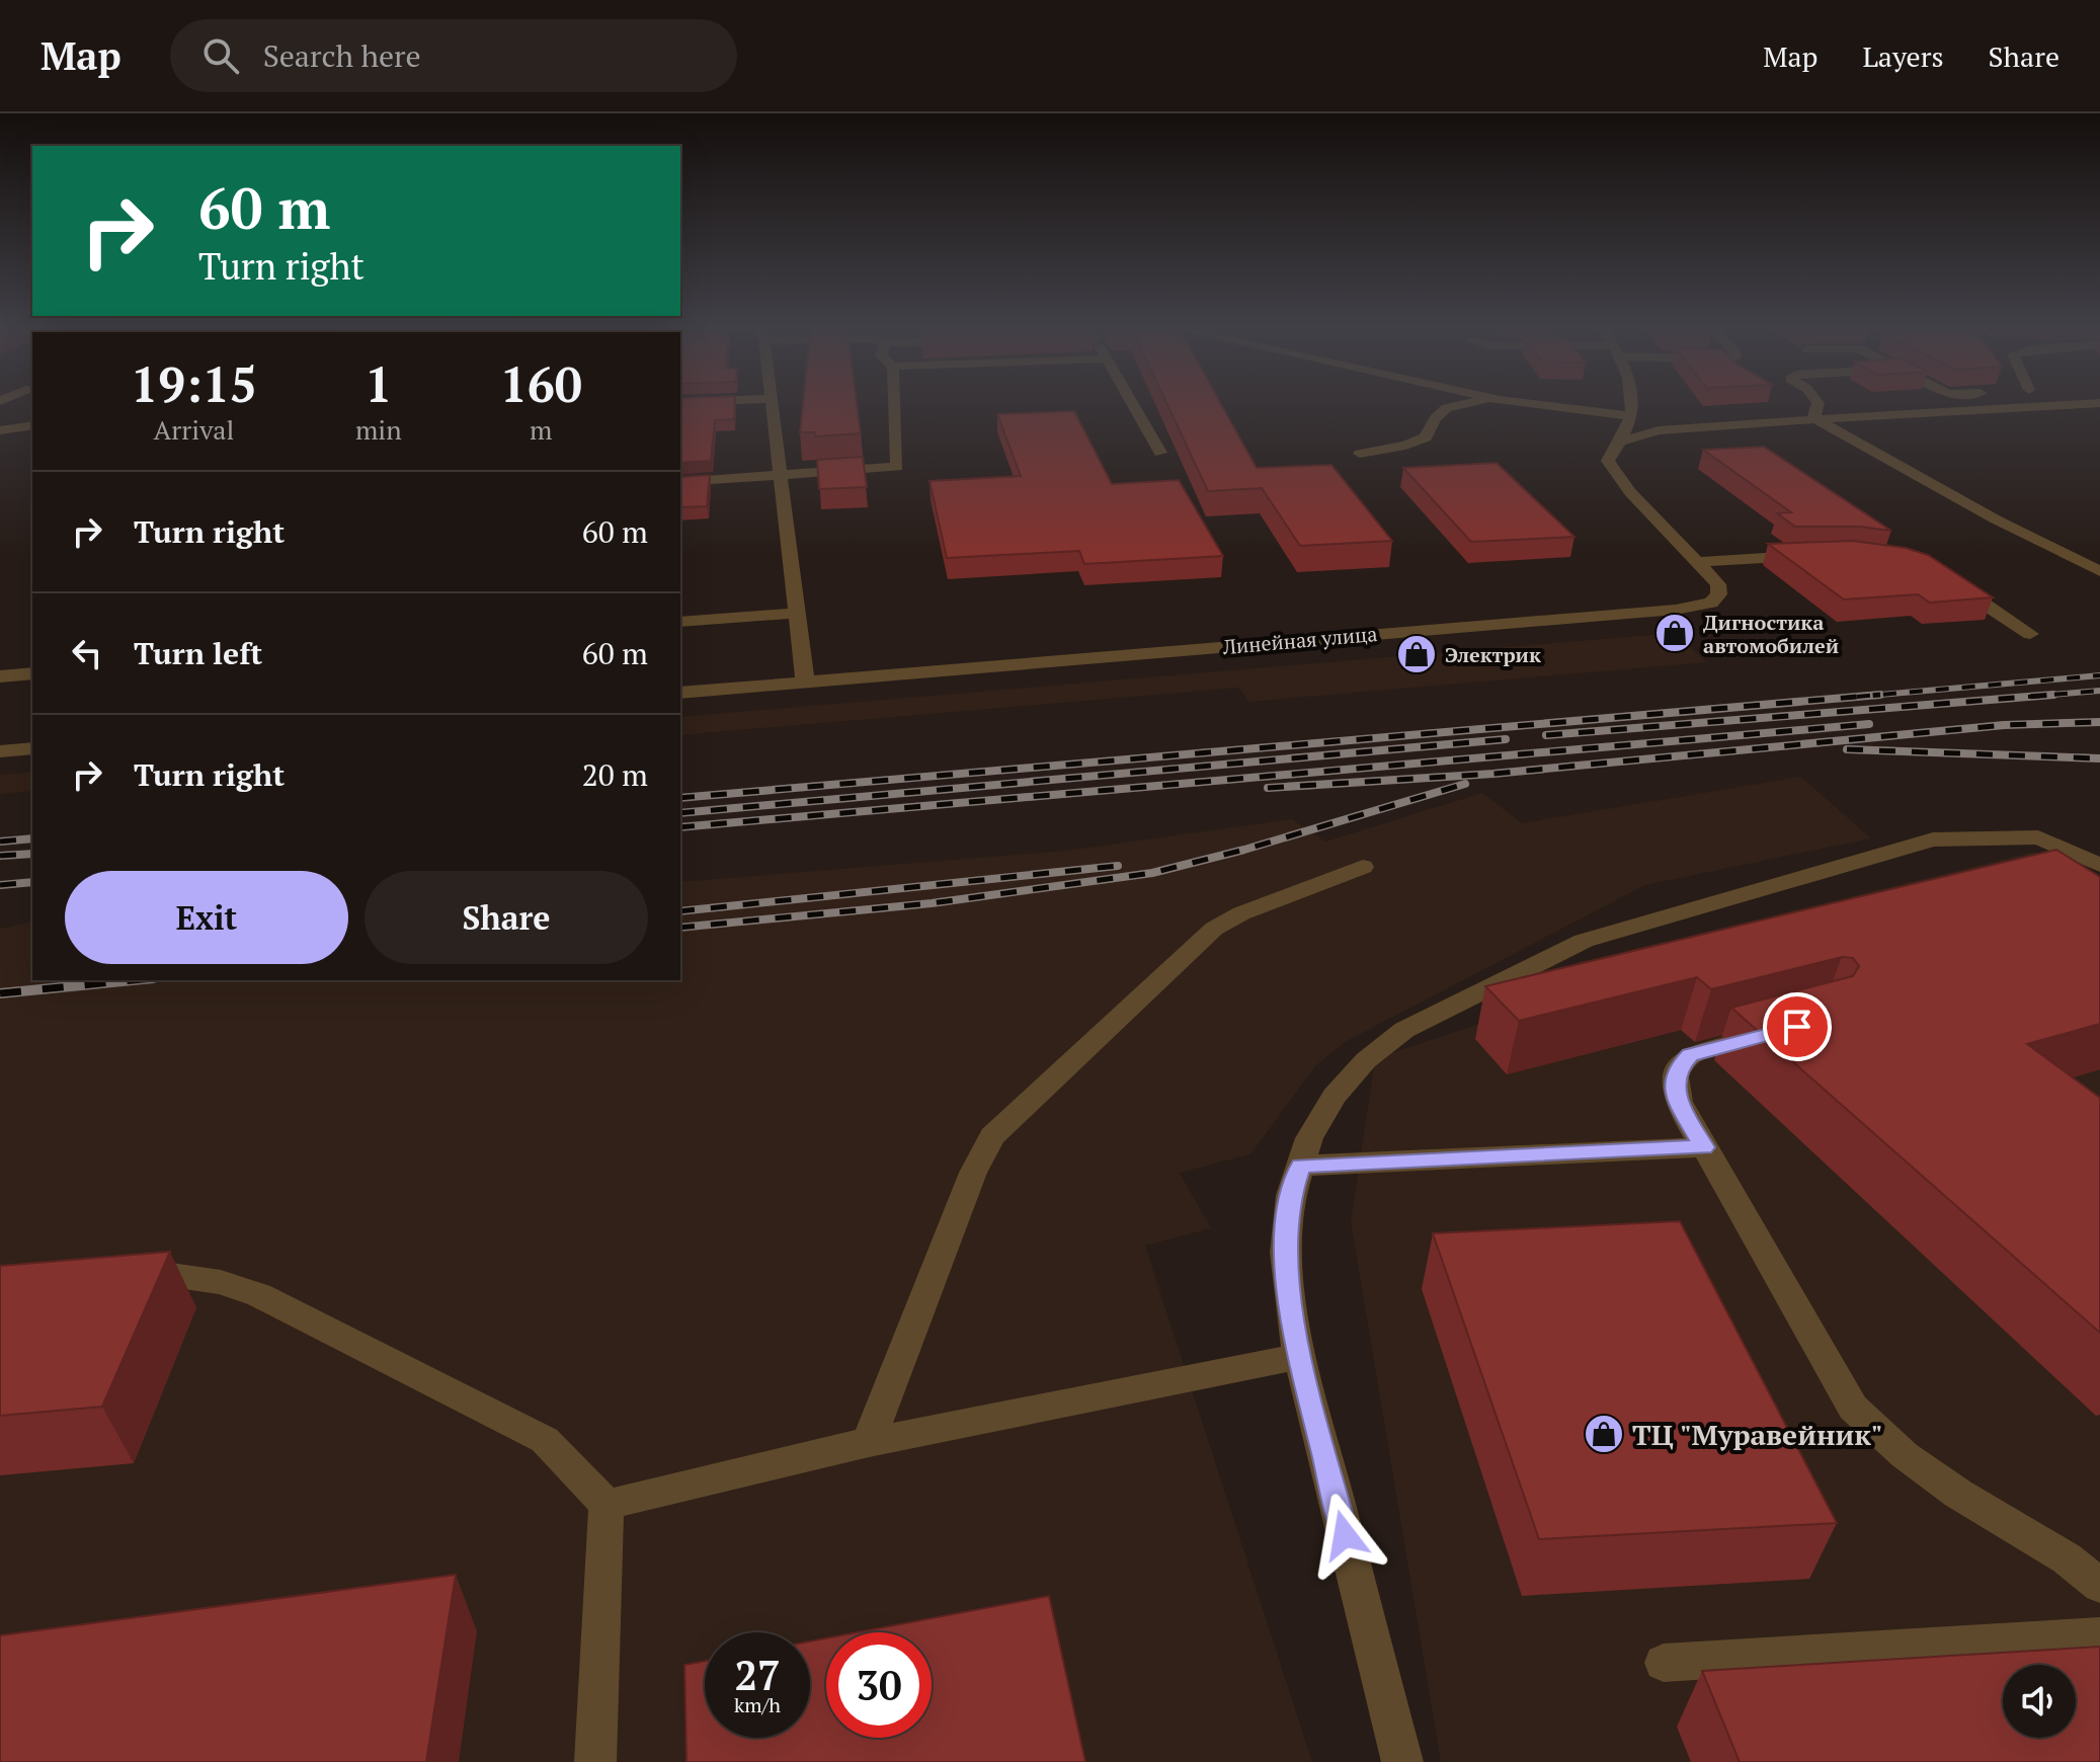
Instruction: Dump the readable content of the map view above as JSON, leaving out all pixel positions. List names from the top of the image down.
{
  "streets": {
    "street": ["Линейная улица"]
  },
  "places": {
    "shop": ["Дигностика автомобилей", "Электрик", "ТЦ \"Муравейник\""]
  },
  "page": {
    "header": "Map",
    "search": "Search here",
    "nav": ["Map", "Layers", "Share"],
    "turn": ["60 m", "Turn right"],
    "eta": [
      "19:15",
      "Arrival",
      "1",
      "min",
      "160",
      "m"
    ],
    "list": [
      {
        "name": "Turn right",
        "value": "60 m"
      },
      {
        "name": "Turn left",
        "value": "60 m"
      },
      {
        "name": "Turn right",
        "value": "20 m"
      }
    ],
    "buttons": ["Exit", "Share"],
    "speed": "27 km/h",
    "limit": "30"
  }
}
